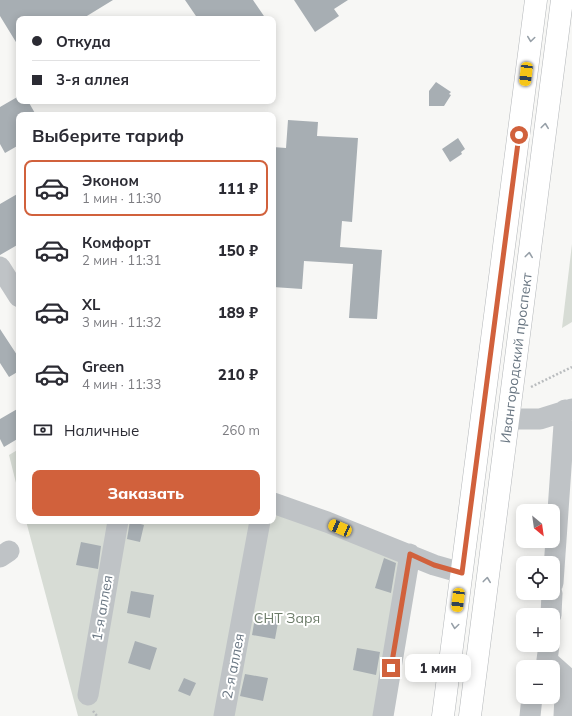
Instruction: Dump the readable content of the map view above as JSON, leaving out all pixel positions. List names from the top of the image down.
{
  "streets": {
    "highway": ["Ивангородский проспект"],
    "street": ["1-я аллея", "2-я аллея"]
  },
  "parks": ["СНТ Заря"],
  "north": "bottom right",
  "page": {
    "banner": ["Откуда", "3-я аллея"],
    "heading": "Выберите тариф",
    "list": [
      {
        "name": "Эконом",
        "note": "1 мин · 11:30",
        "value": "111 ₽"
      },
      {
        "name": "Комфорт",
        "note": "2 мин · 11:31",
        "value": "150 ₽"
      },
      {
        "name": "XL",
        "note": "3 мин · 11:32",
        "value": "189 ₽"
      },
      {
        "name": "Green",
        "note": "4 мин · 11:33",
        "value": "210 ₽"
      }
    ],
    "pay": ["Наличные", "260 m"],
    "buttons": "Заказать",
    "map_buttons": ["+", "−"],
    "bubble": "1 мин"
  }
}
